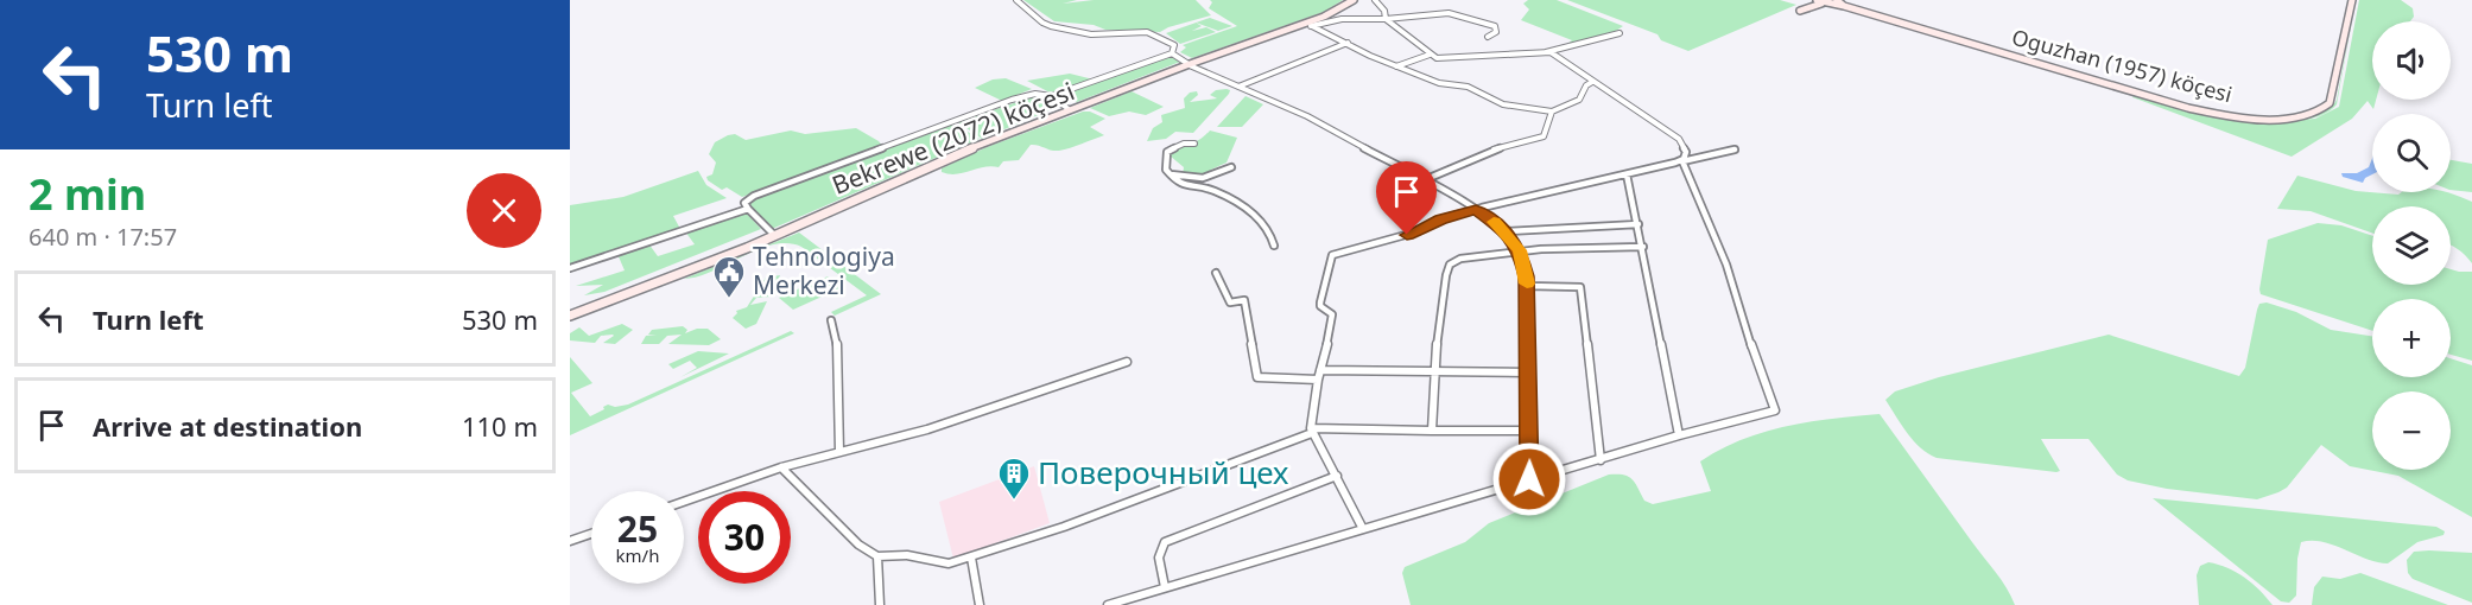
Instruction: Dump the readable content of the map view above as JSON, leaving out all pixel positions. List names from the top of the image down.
{
  "streets": {
    "main road": ["Oguzhan (1957) köçesi", "Bekrewe (2072) köçesi"]
  },
  "places": {
    "public building": ["Tehnologiya Merkezi"],
    "building": ["Поверочный цех"]
  },
  "page": {
    "turn": ["530 m", "Turn left"],
    "map_buttons": ["+", "−"],
    "heading": ["2 min", "640 m · 17:57"],
    "list": [
      {
        "name": "Turn left",
        "value": "530 m"
      },
      {
        "name": "Arrive at destination",
        "value": "110 m"
      }
    ],
    "speed": "25 km/h",
    "limit": "30"
  }
}
